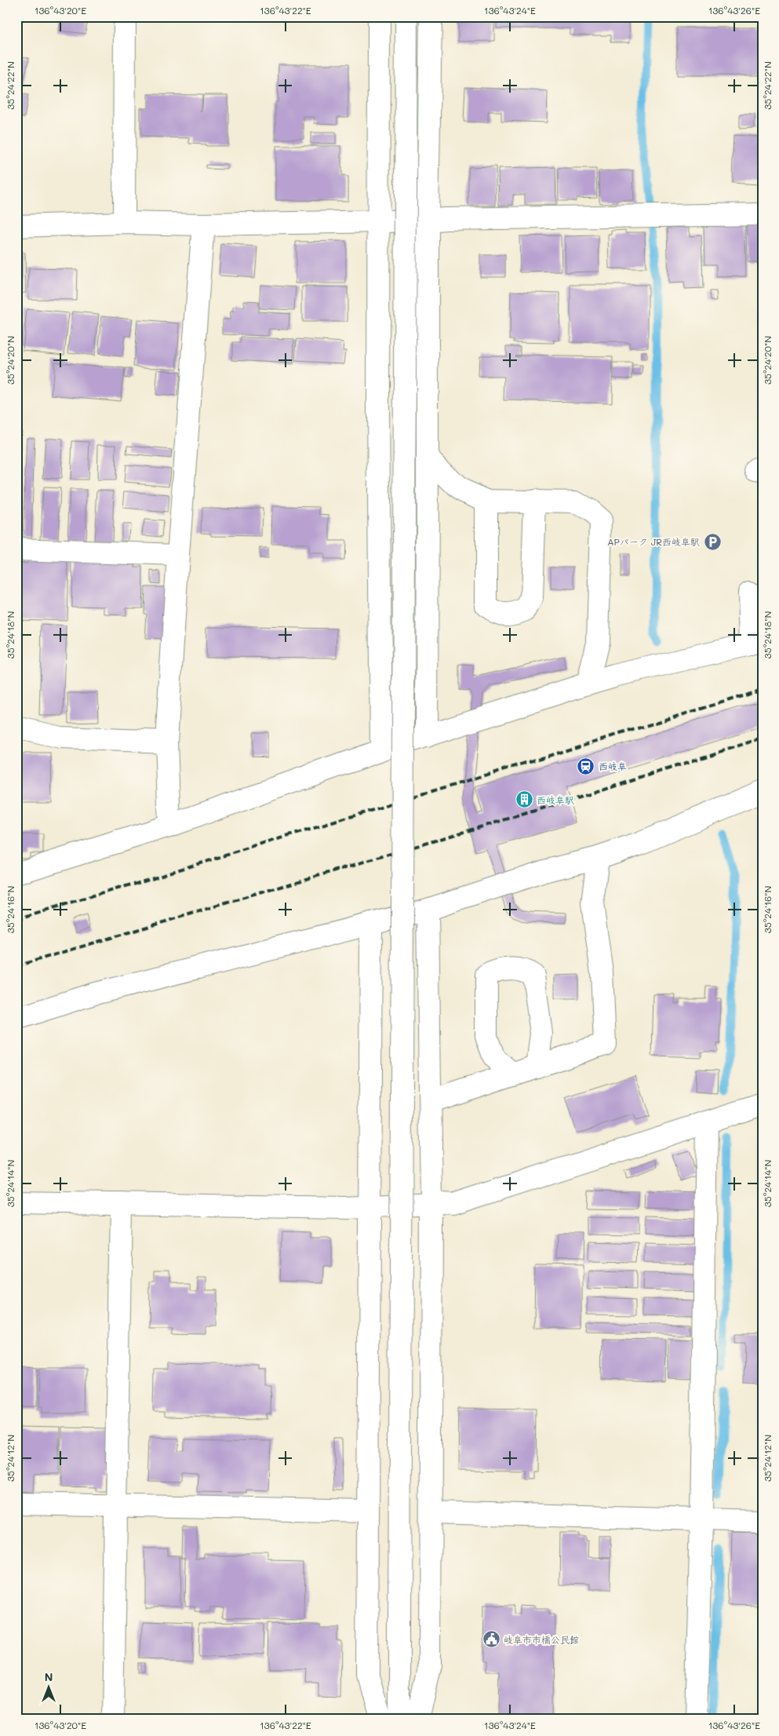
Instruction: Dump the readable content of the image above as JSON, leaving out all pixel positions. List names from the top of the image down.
{
  "places": {
    "parking": ["APパーク JR西岐阜駅"],
    "station": ["西岐阜"],
    "building": ["西岐阜駅"],
    "public building": ["岐阜市市橋公民館"]
  },
  "north": "top",
  "coordinates": [
    "136°43'20\"E",
    "136°43'22\"E",
    "136°43'24\"E",
    "136°43'26\"E",
    "35°24'22\"N",
    "35°24'20\"N",
    "35°24'18\"N",
    "35°24'16\"N",
    "35°24'14\"N",
    "35°24'12\"N"
  ]
}
